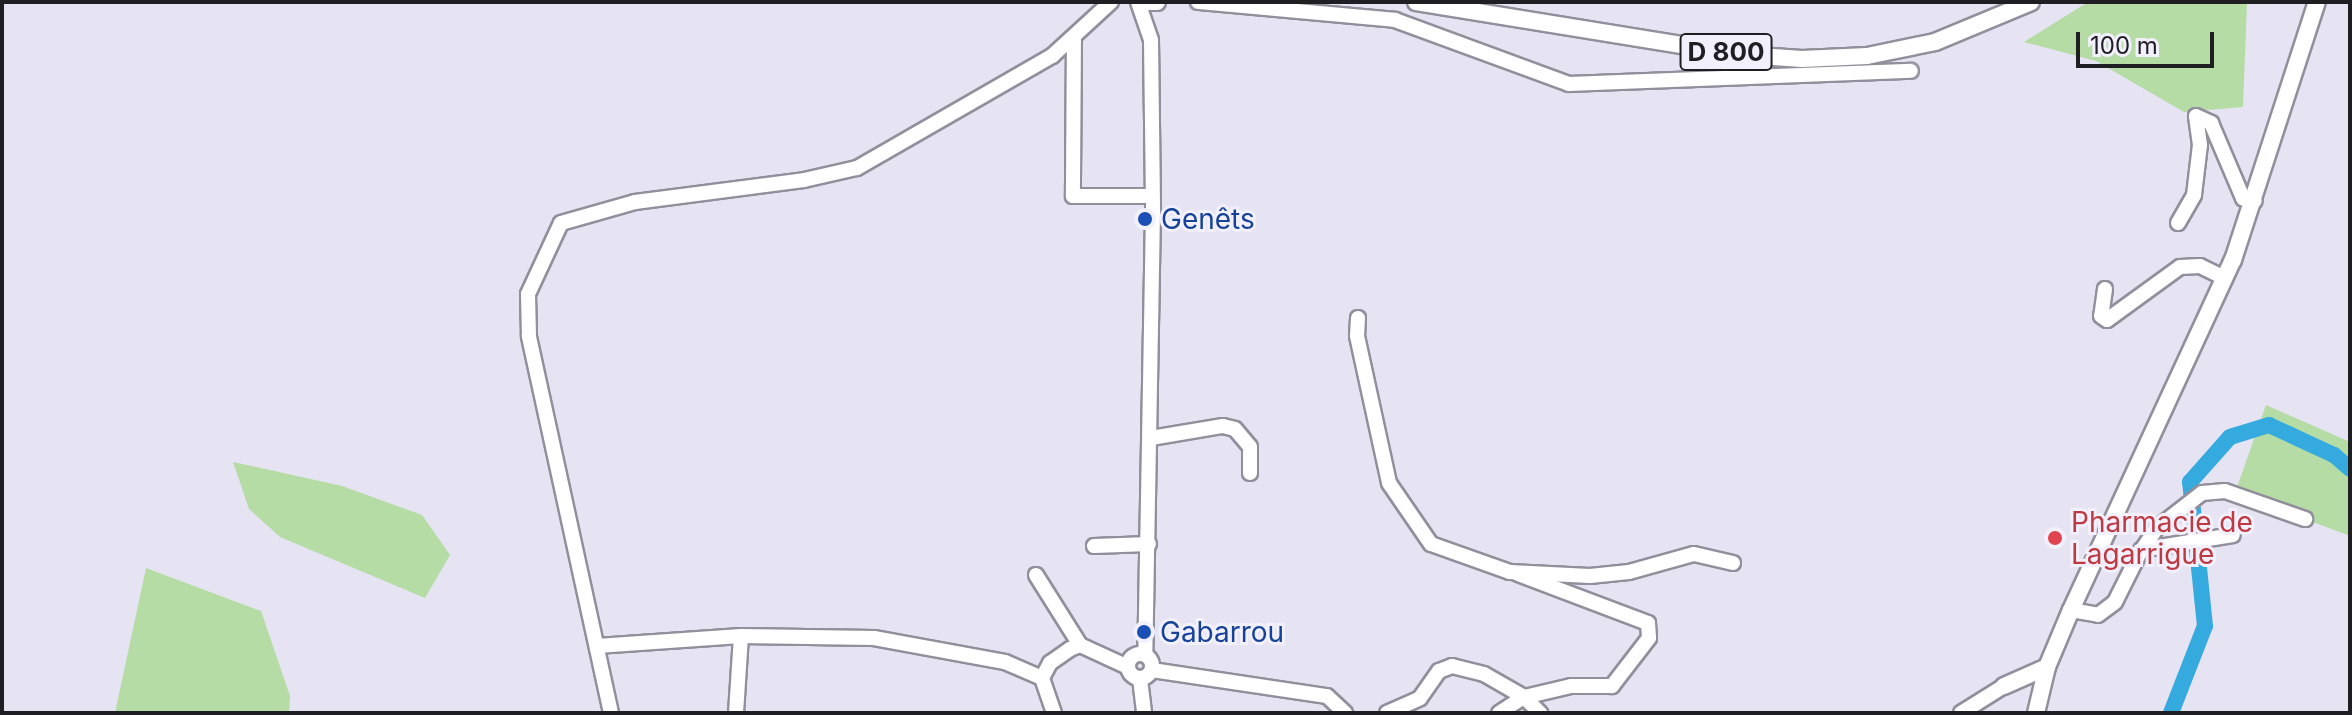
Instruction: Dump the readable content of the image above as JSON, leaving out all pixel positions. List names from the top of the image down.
{
  "streets": {
    "main road": ["D 800"]
  },
  "places": ["Genêts", "Pharmacie de Lagarrigue", "Gabarrou"],
  "scale_bar": "100 m"
}
